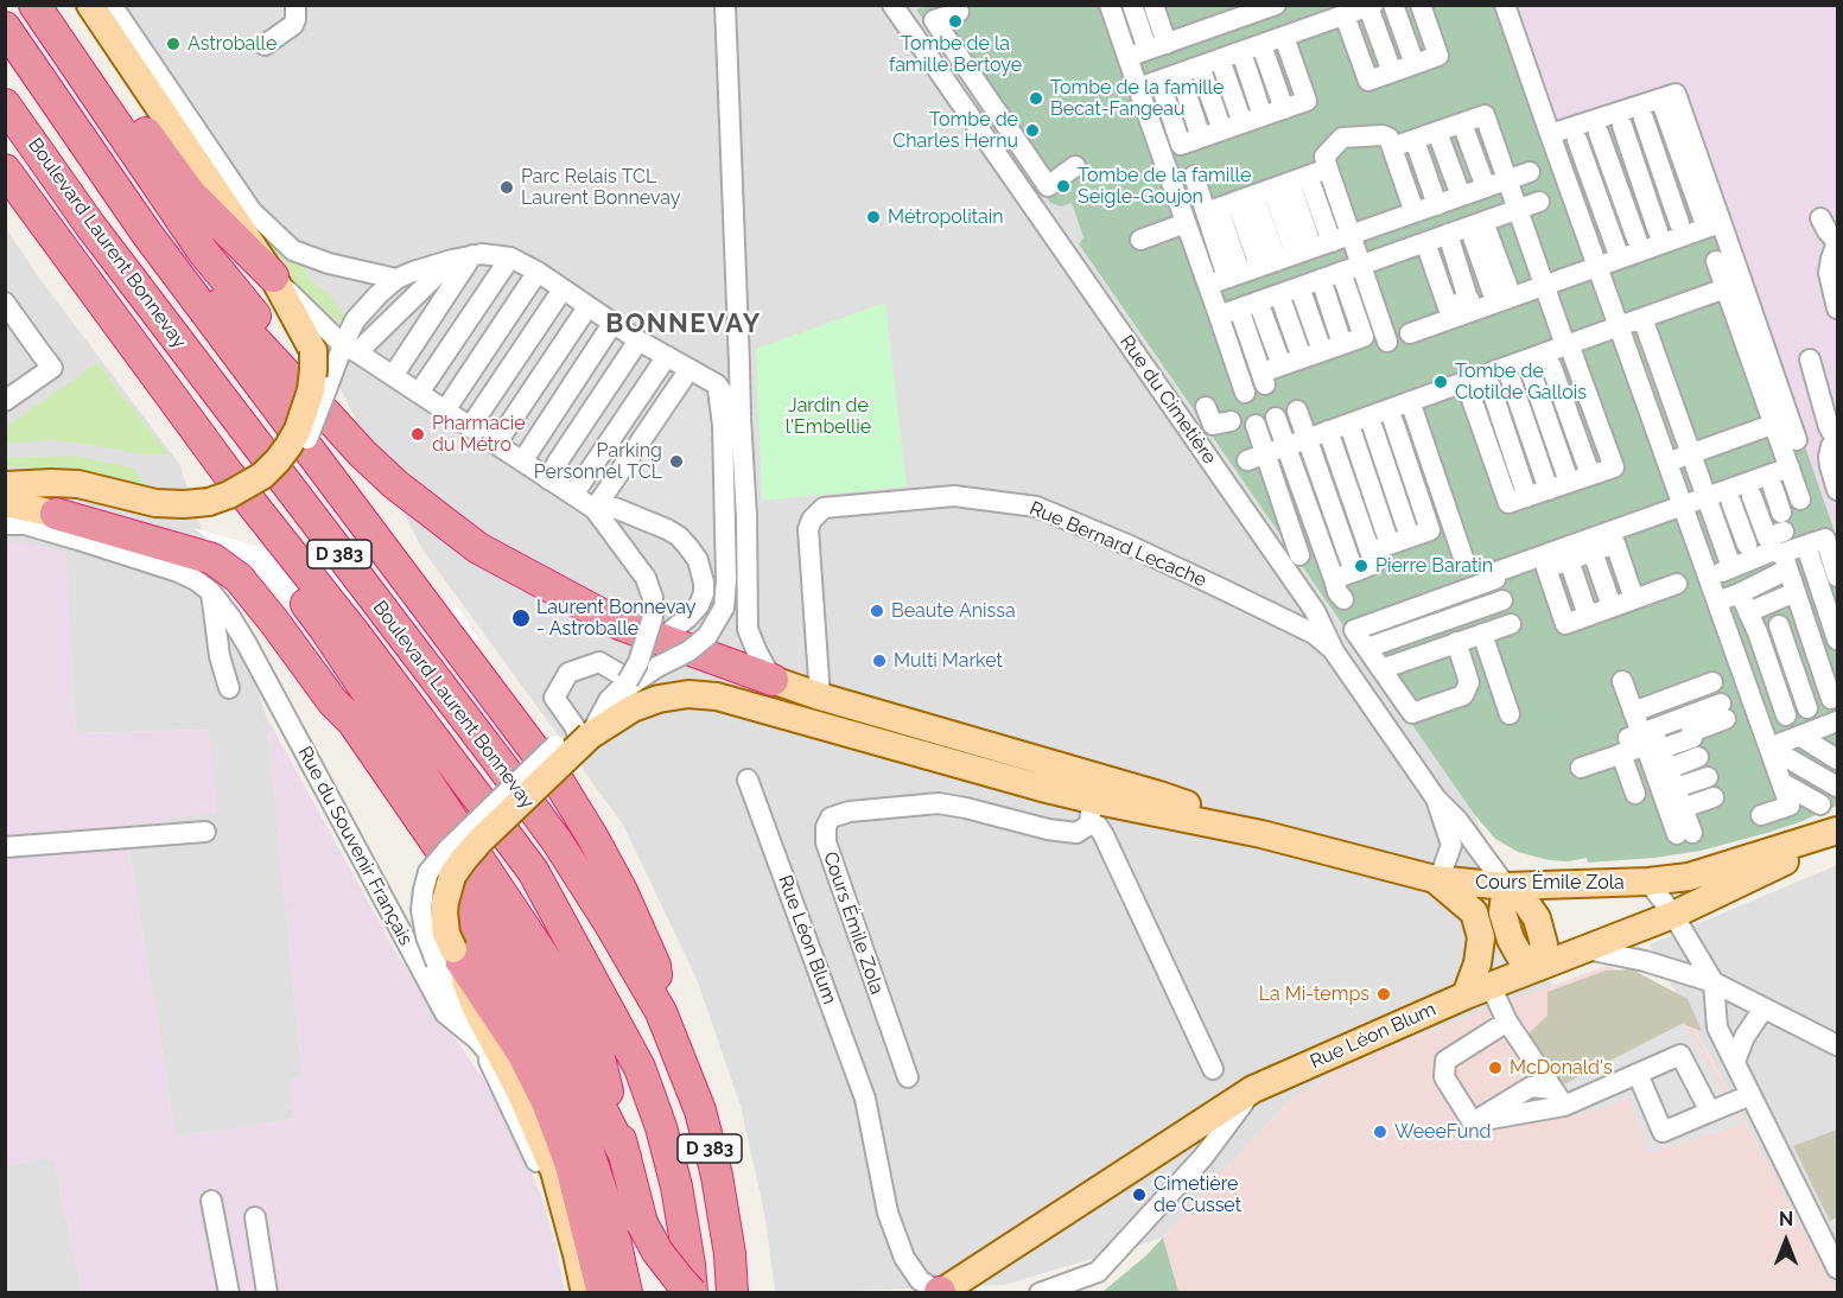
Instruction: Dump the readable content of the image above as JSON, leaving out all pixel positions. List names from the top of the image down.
{
  "streets": {
    "highway": ["Boulevard Laurent Bonnevay", "D 383"],
    "main road": ["Rue du Souvenir Français", "Cours Émile Zola", "Rue Léon Blum"],
    "street": ["Rue du Cimetière", "Rue Bernard Lecache"]
  },
  "crossings": [
    ["Rue du Cimetière", "Rue Bernard Lecache"],
    ["Rue du Cimetière", "Cours Émile Zola"],
    ["Rue Bernard Lecache", "Cours Émile Zola"],
    ["Rue du Souvenir Français", "Cours Émile Zola"]
  ],
  "districts": ["BONNEVAY"],
  "parks": ["Jardin de l'Embellie"],
  "places": [
    "Tombe de la famille Bertoye",
    "Astroballe",
    "Tombe de la famille Becat-Fangeau",
    "Tombe de Charles Hernu",
    "Tombe de la famille Seigle-Goujon",
    "Parc Relais TCL Laurent Bonnevay",
    "Métropolitain",
    "Tombe de Clotilde Gallois",
    "Pharmacie du Métro",
    "Parking Personnel TCL",
    "Pierre Baratin",
    "Beaute Anissa",
    "Laurent Bonnevay - Astroballe",
    "Multi Market",
    "La Mi-temps",
    "McDonald's",
    "WeeeFund",
    "Cimetière de Cusset"
  ],
  "north": "top"
}
